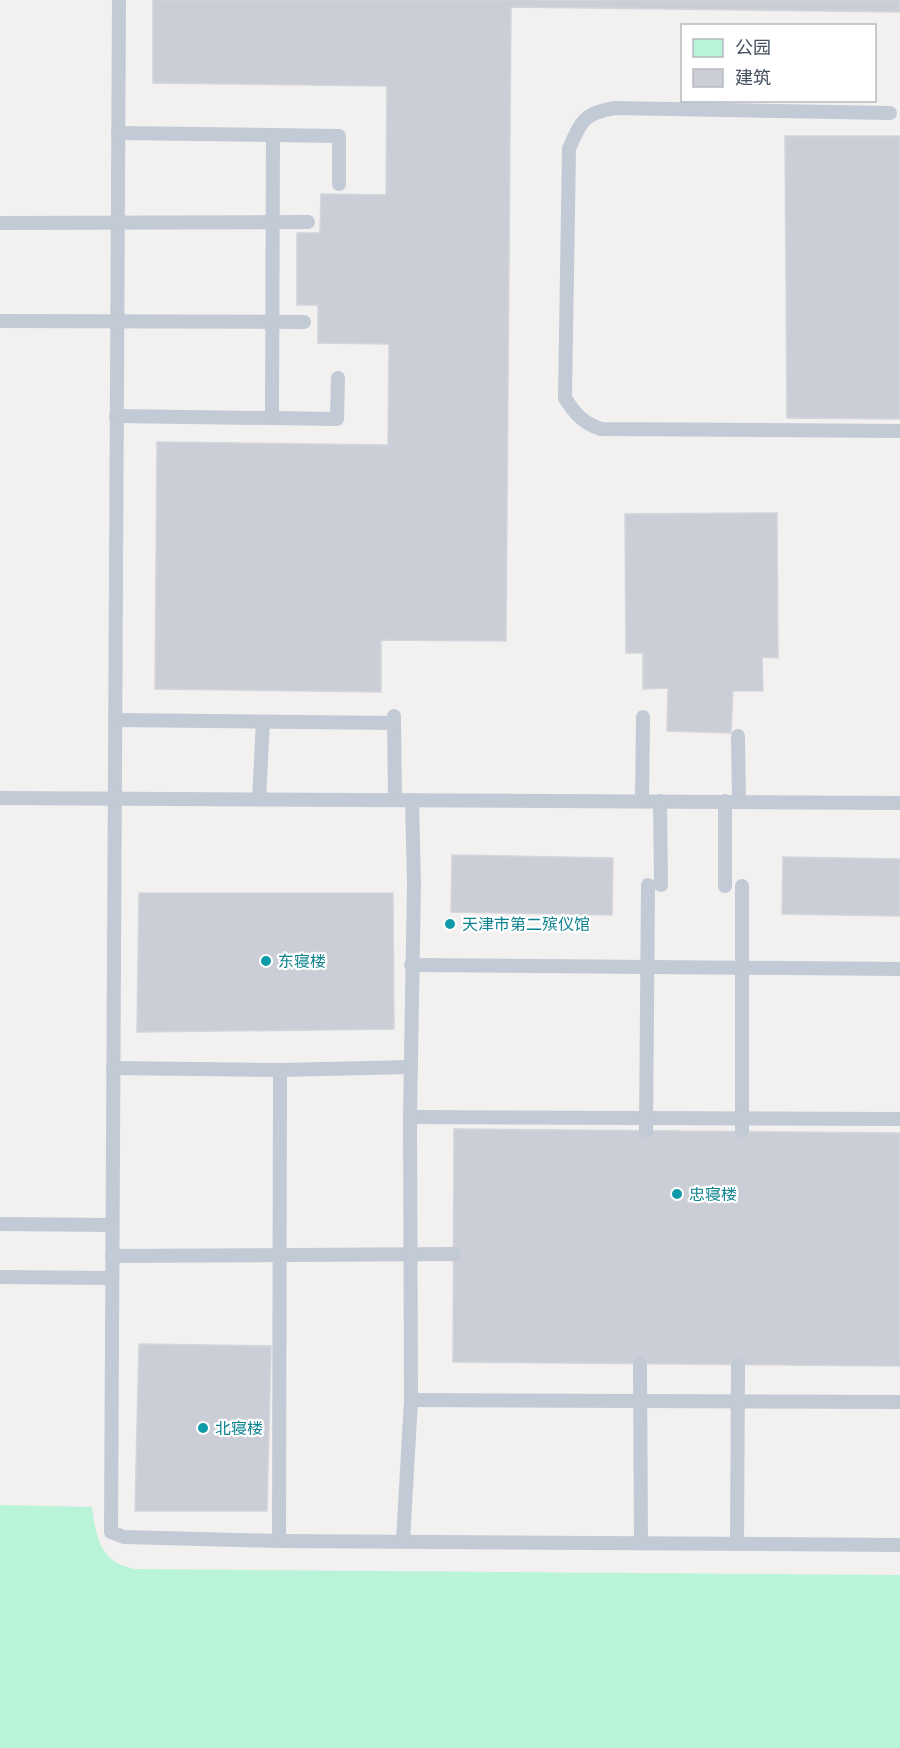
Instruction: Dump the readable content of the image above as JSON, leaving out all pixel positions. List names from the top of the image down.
{
  "places": [
    "天津市第二殡仪馆",
    "东寝楼",
    "忠寝楼",
    "北寝楼"
  ],
  "legend": ["公园", "建筑"]
}
